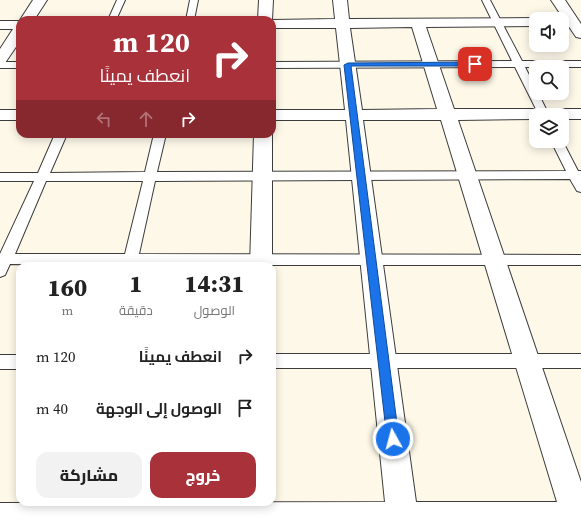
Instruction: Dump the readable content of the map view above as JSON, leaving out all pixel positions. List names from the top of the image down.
{
  "page": {
    "turn": ["120 m", "انعطف يمينًا"],
    "eta": [
      "14:31",
      "الوصول",
      "1",
      "دقيقة",
      "160",
      "m"
    ],
    "list": [
      {
        "name": "انعطف يمينًا",
        "value": "120 m"
      },
      {
        "name": "الوصول إلى الوجهة",
        "value": "40 m"
      }
    ],
    "buttons": ["خروج", "مشاركة"]
  }
}
